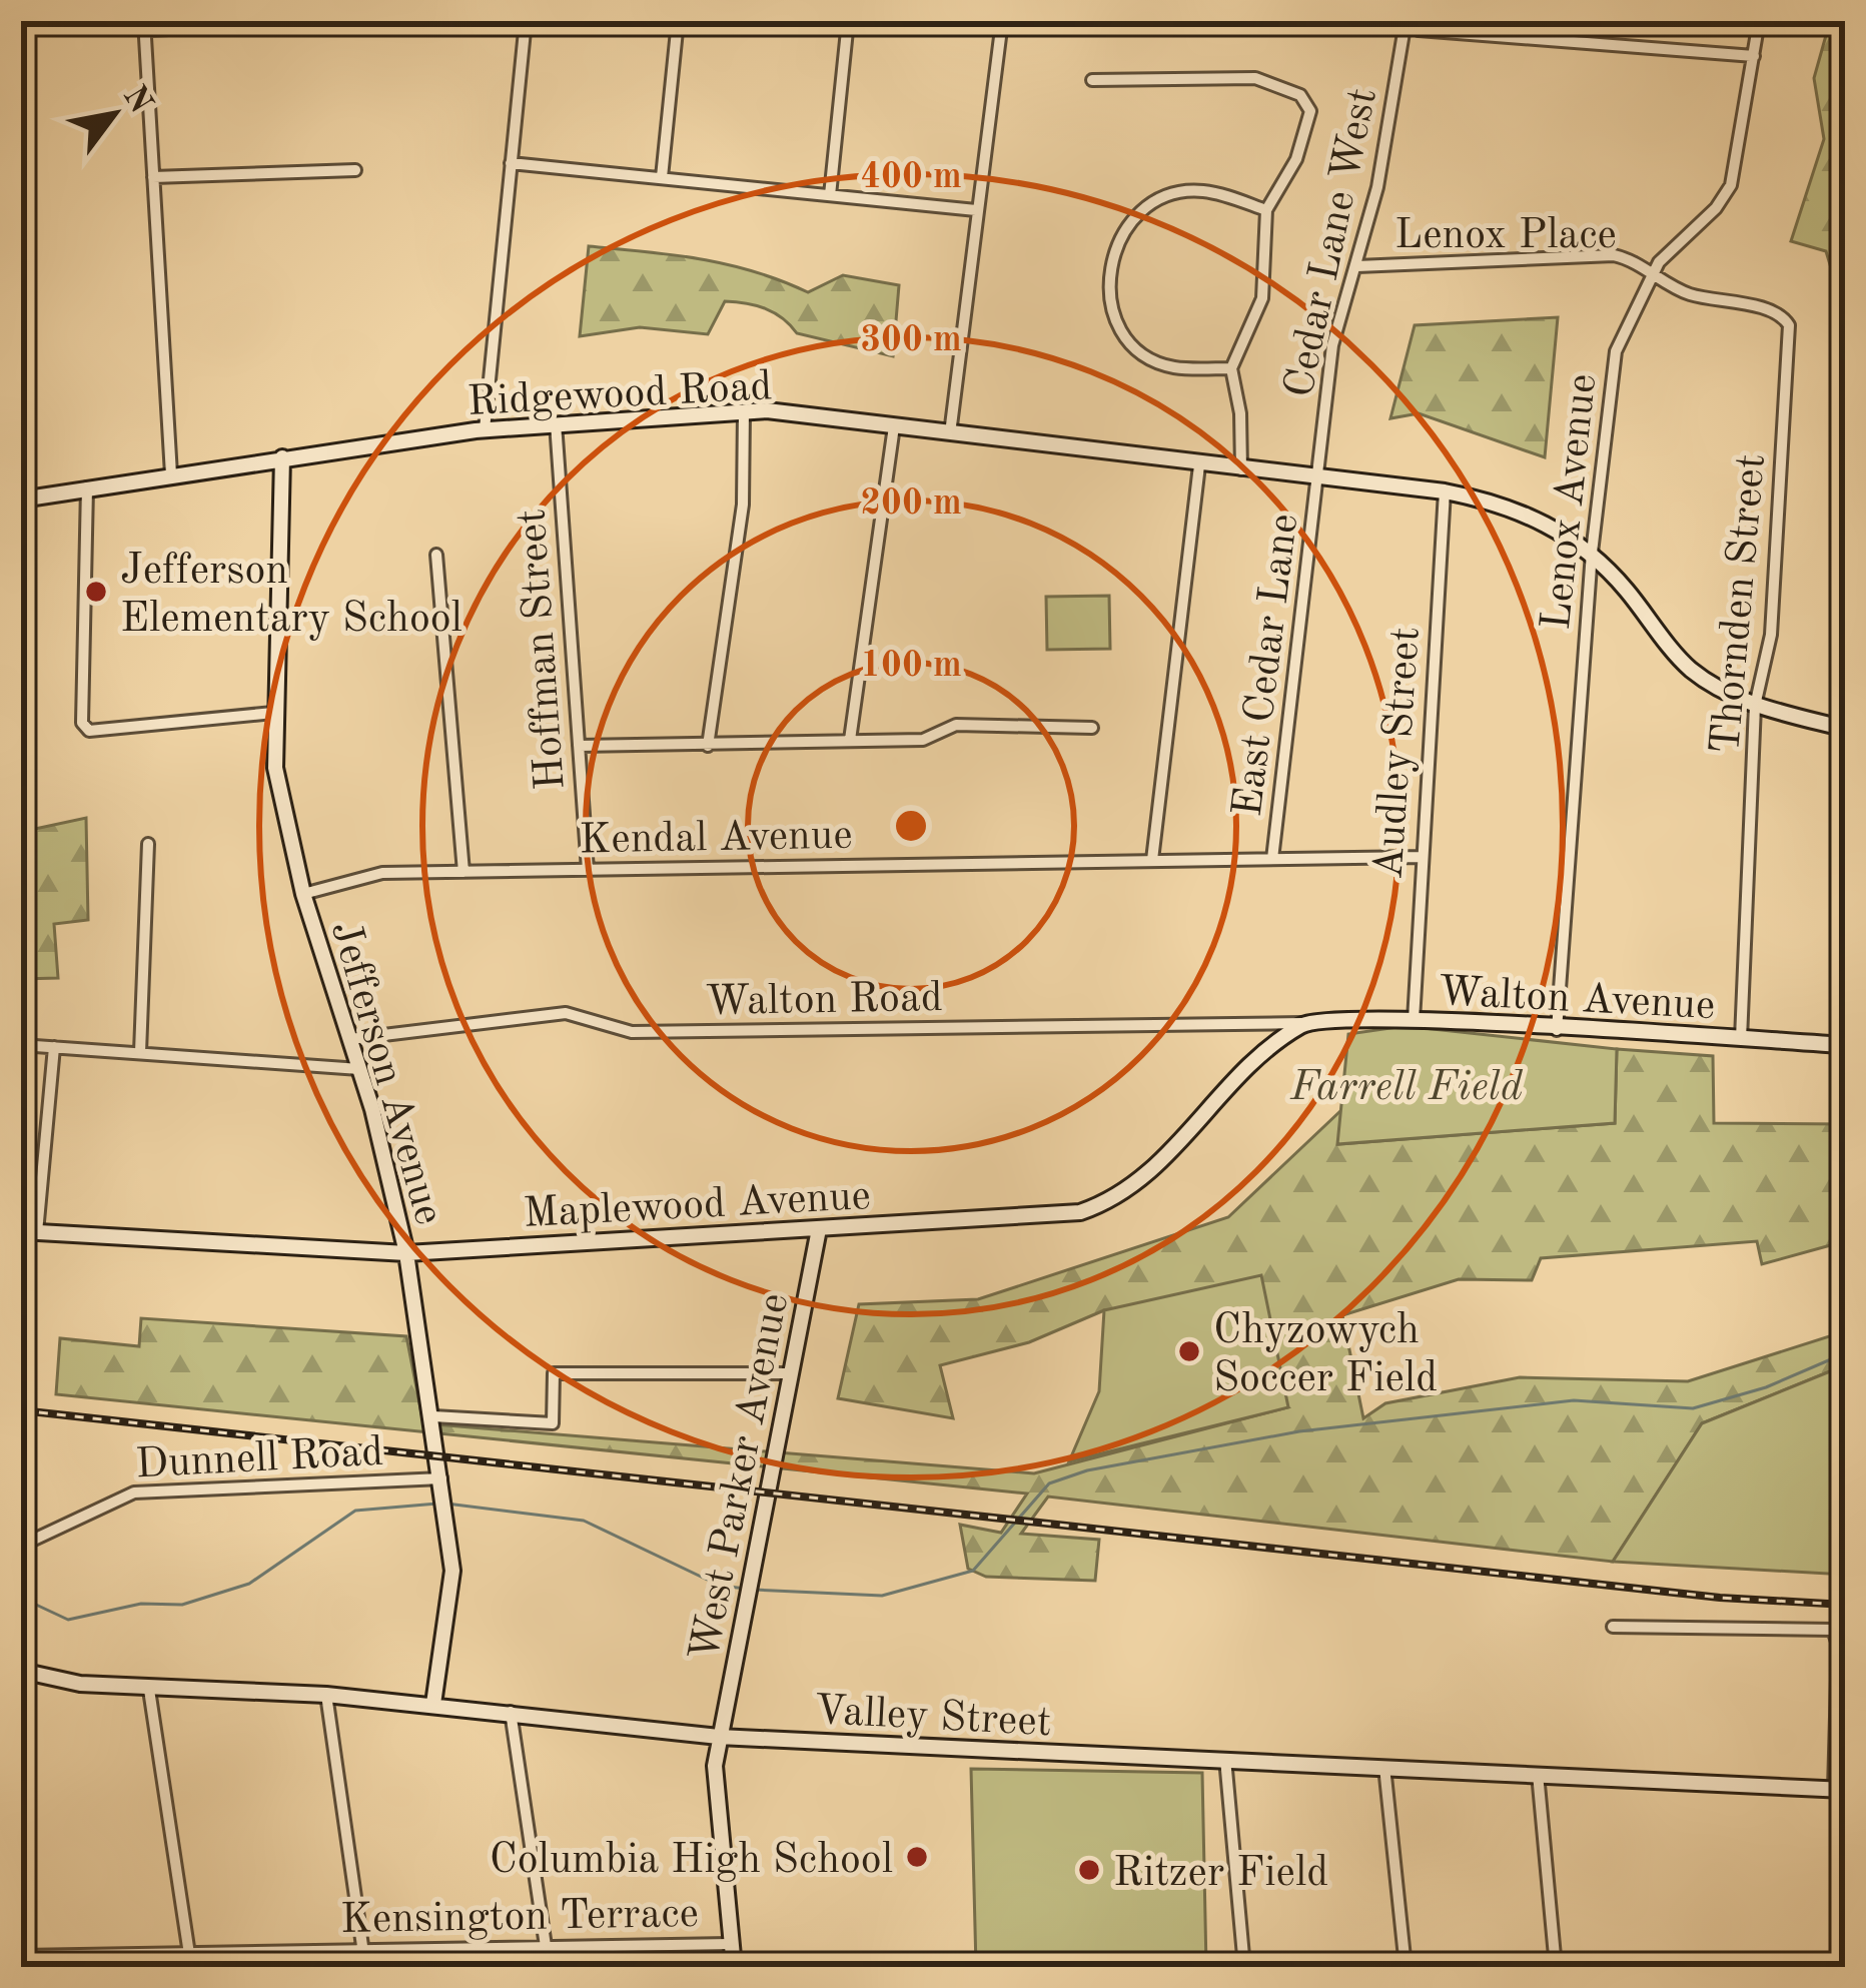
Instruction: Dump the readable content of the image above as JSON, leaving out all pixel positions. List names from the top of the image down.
{
  "streets": {
    "street": [
      "Lenox Place",
      "Cedar Lane West",
      "Ridgewood Road",
      "Lenox Avenue",
      "Thornden Street",
      "Hoffman Street",
      "East Cedar Lane",
      "Audley Street",
      "Kendal Avenue",
      "Walton Avenue",
      "Walton Road",
      "Jefferson Avenue",
      "Maplewood Avenue",
      "Dunnell Road",
      "West Parker Avenue",
      "Valley Street",
      "Kensington Terrace"
    ]
  },
  "crossings": [
    ["Lenox Place", "Cedar Lane West"],
    ["Lenox Place", "Lenox Avenue"],
    ["Lenox Place", "Thornden Street"],
    ["Cedar Lane West", "Ridgewood Road"],
    ["Cedar Lane West", "East Cedar Lane"],
    ["Ridgewood Road", "Lenox Avenue"],
    ["Ridgewood Road", "Hoffman Street"],
    ["Ridgewood Road", "East Cedar Lane"],
    ["Ridgewood Road", "Audley Street"],
    ["Ridgewood Road", "Jefferson Avenue"],
    ["Lenox Avenue", "Thornden Street"],
    ["Lenox Avenue", "Walton Avenue"],
    ["Thornden Street", "Walton Avenue"],
    ["Hoffman Street", "Kendal Avenue"],
    ["East Cedar Lane", "Kendal Avenue"],
    ["Audley Street", "Kendal Avenue"],
    ["Audley Street", "Walton Avenue"],
    ["Kendal Avenue", "Jefferson Avenue"],
    ["Walton Avenue", "Walton Road"],
    ["Walton Avenue", "Maplewood Avenue"],
    ["Walton Road", "Jefferson Avenue"],
    ["Walton Road", "Maplewood Avenue"],
    ["Jefferson Avenue", "Maplewood Avenue"],
    ["Jefferson Avenue", "Dunnell Road"],
    ["Jefferson Avenue", "Valley Street"],
    ["Maplewood Avenue", "West Parker Avenue"],
    ["Dunnell Road", "West Parker Avenue"],
    ["West Parker Avenue", "Valley Street"],
    ["West Parker Avenue", "Kensington Terrace"]
  ],
  "parks": ["Farrell Field"],
  "places": [
    "Jefferson Elementary School",
    "Chyzowych Soccer Field",
    "Columbia High School",
    "Ritzer Field"
  ],
  "north": "top right",
  "rings": [
    "400 m",
    "300 m",
    "200 m",
    "100 m"
  ]
}
